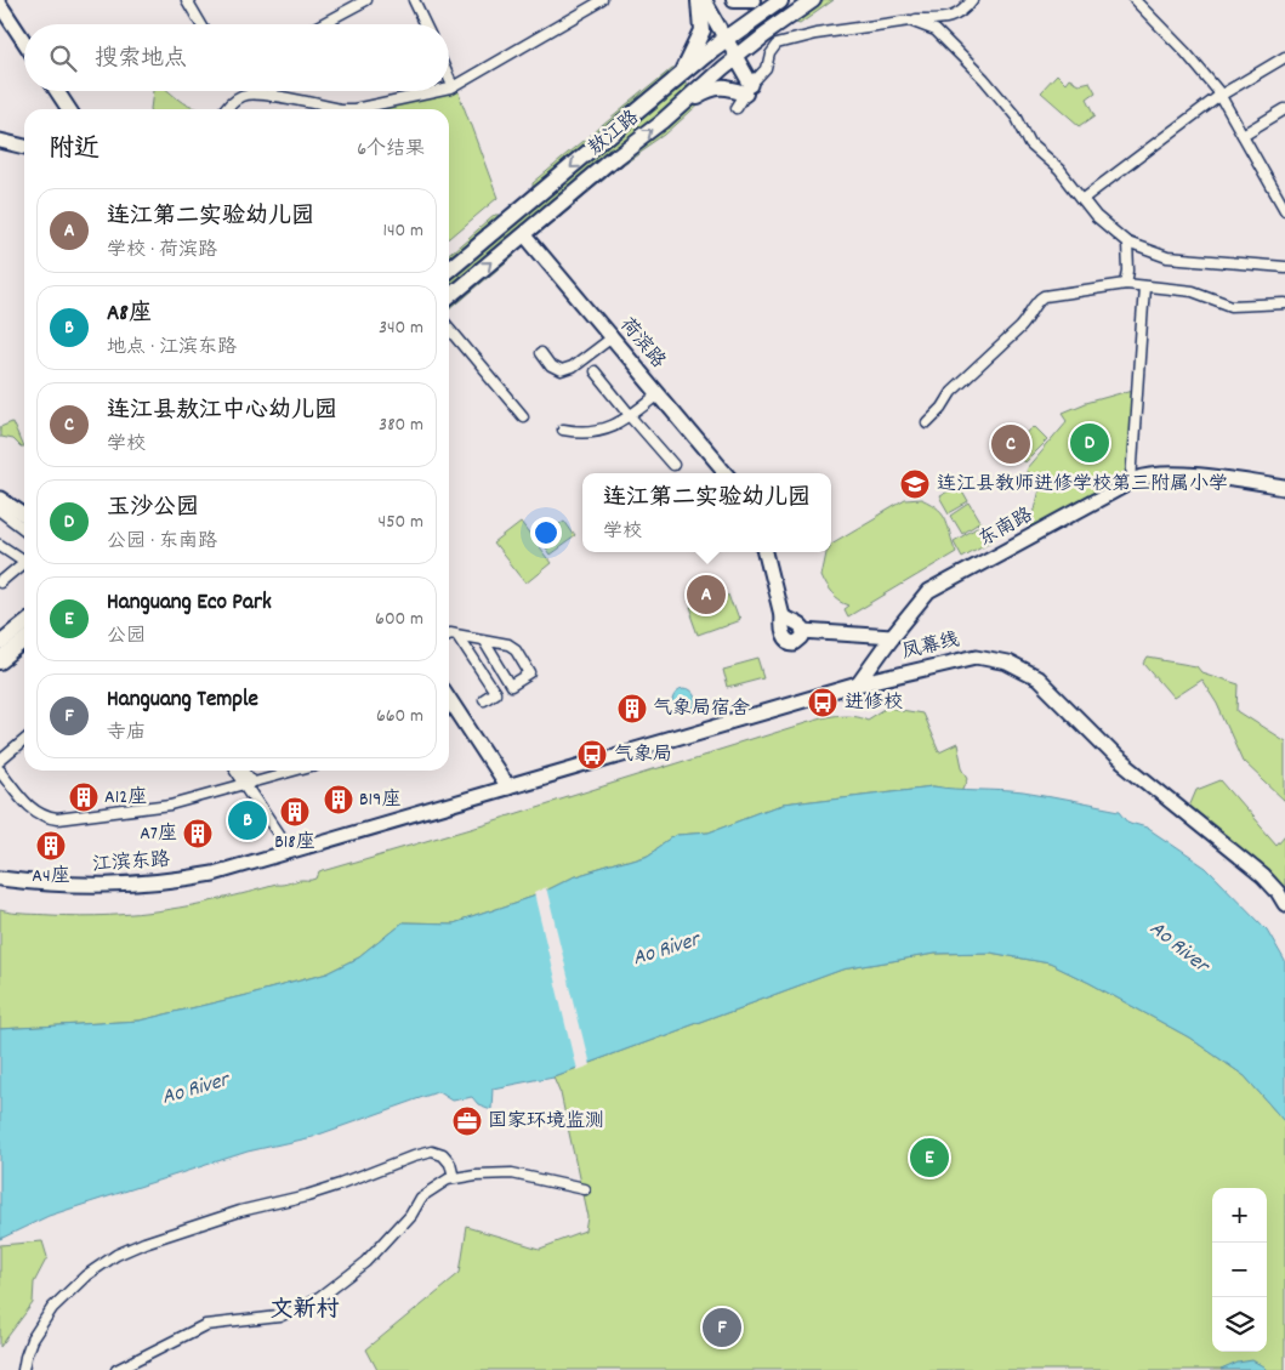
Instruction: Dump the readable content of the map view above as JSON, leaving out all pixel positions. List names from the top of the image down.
{
  "streets": {
    "main road": [
      "敖江路",
      "荷滨路",
      "东南路",
      "凤幕线",
      "江滨东路"
    ]
  },
  "crossings": [
    ["敖江路", "荷滨路"],
    ["东南路", "凤幕线"],
    ["凤幕线", "江滨东路"]
  ],
  "districts": ["文新村"],
  "water": ["Ao River"],
  "places": {
    "school or university": ["连江县教师进修学校第三附属小学"],
    "bus stop": ["进修校", "气象局"],
    "building": [
      "气象局宿舍",
      "A12座",
      "B19座",
      "B18座",
      "A7座",
      "A4座"
    ],
    "office": ["国家环境监测"]
  },
  "page": {
    "search": "搜索地点",
    "heading": ["附近", "6个结果"],
    "list": [
      {
        "mark": "A",
        "name": "连江第二实验幼儿园",
        "note": "学校 · 荷滨路",
        "value": "140 m"
      },
      {
        "mark": "B",
        "name": "A8座",
        "note": "地点 · 江滨东路",
        "value": "340 m"
      },
      {
        "mark": "C",
        "name": "连江县敖江中心幼儿园",
        "note": "学校",
        "value": "380 m"
      },
      {
        "mark": "D",
        "name": "玉沙公园",
        "note": "公园 · 东南路",
        "value": "450 m"
      },
      {
        "mark": "E",
        "name": "Hanguang Eco Park",
        "note": "公园",
        "value": "600 m"
      },
      {
        "mark": "F",
        "name": "Hanguang Temple",
        "note": "寺庙",
        "value": "660 m"
      }
    ],
    "pins": [
      "D",
      "C",
      "A",
      "B",
      "E",
      "F"
    ],
    "popup": ["连江第二实验幼儿园", "学校"],
    "map_buttons": ["+", "−"]
  }
}
